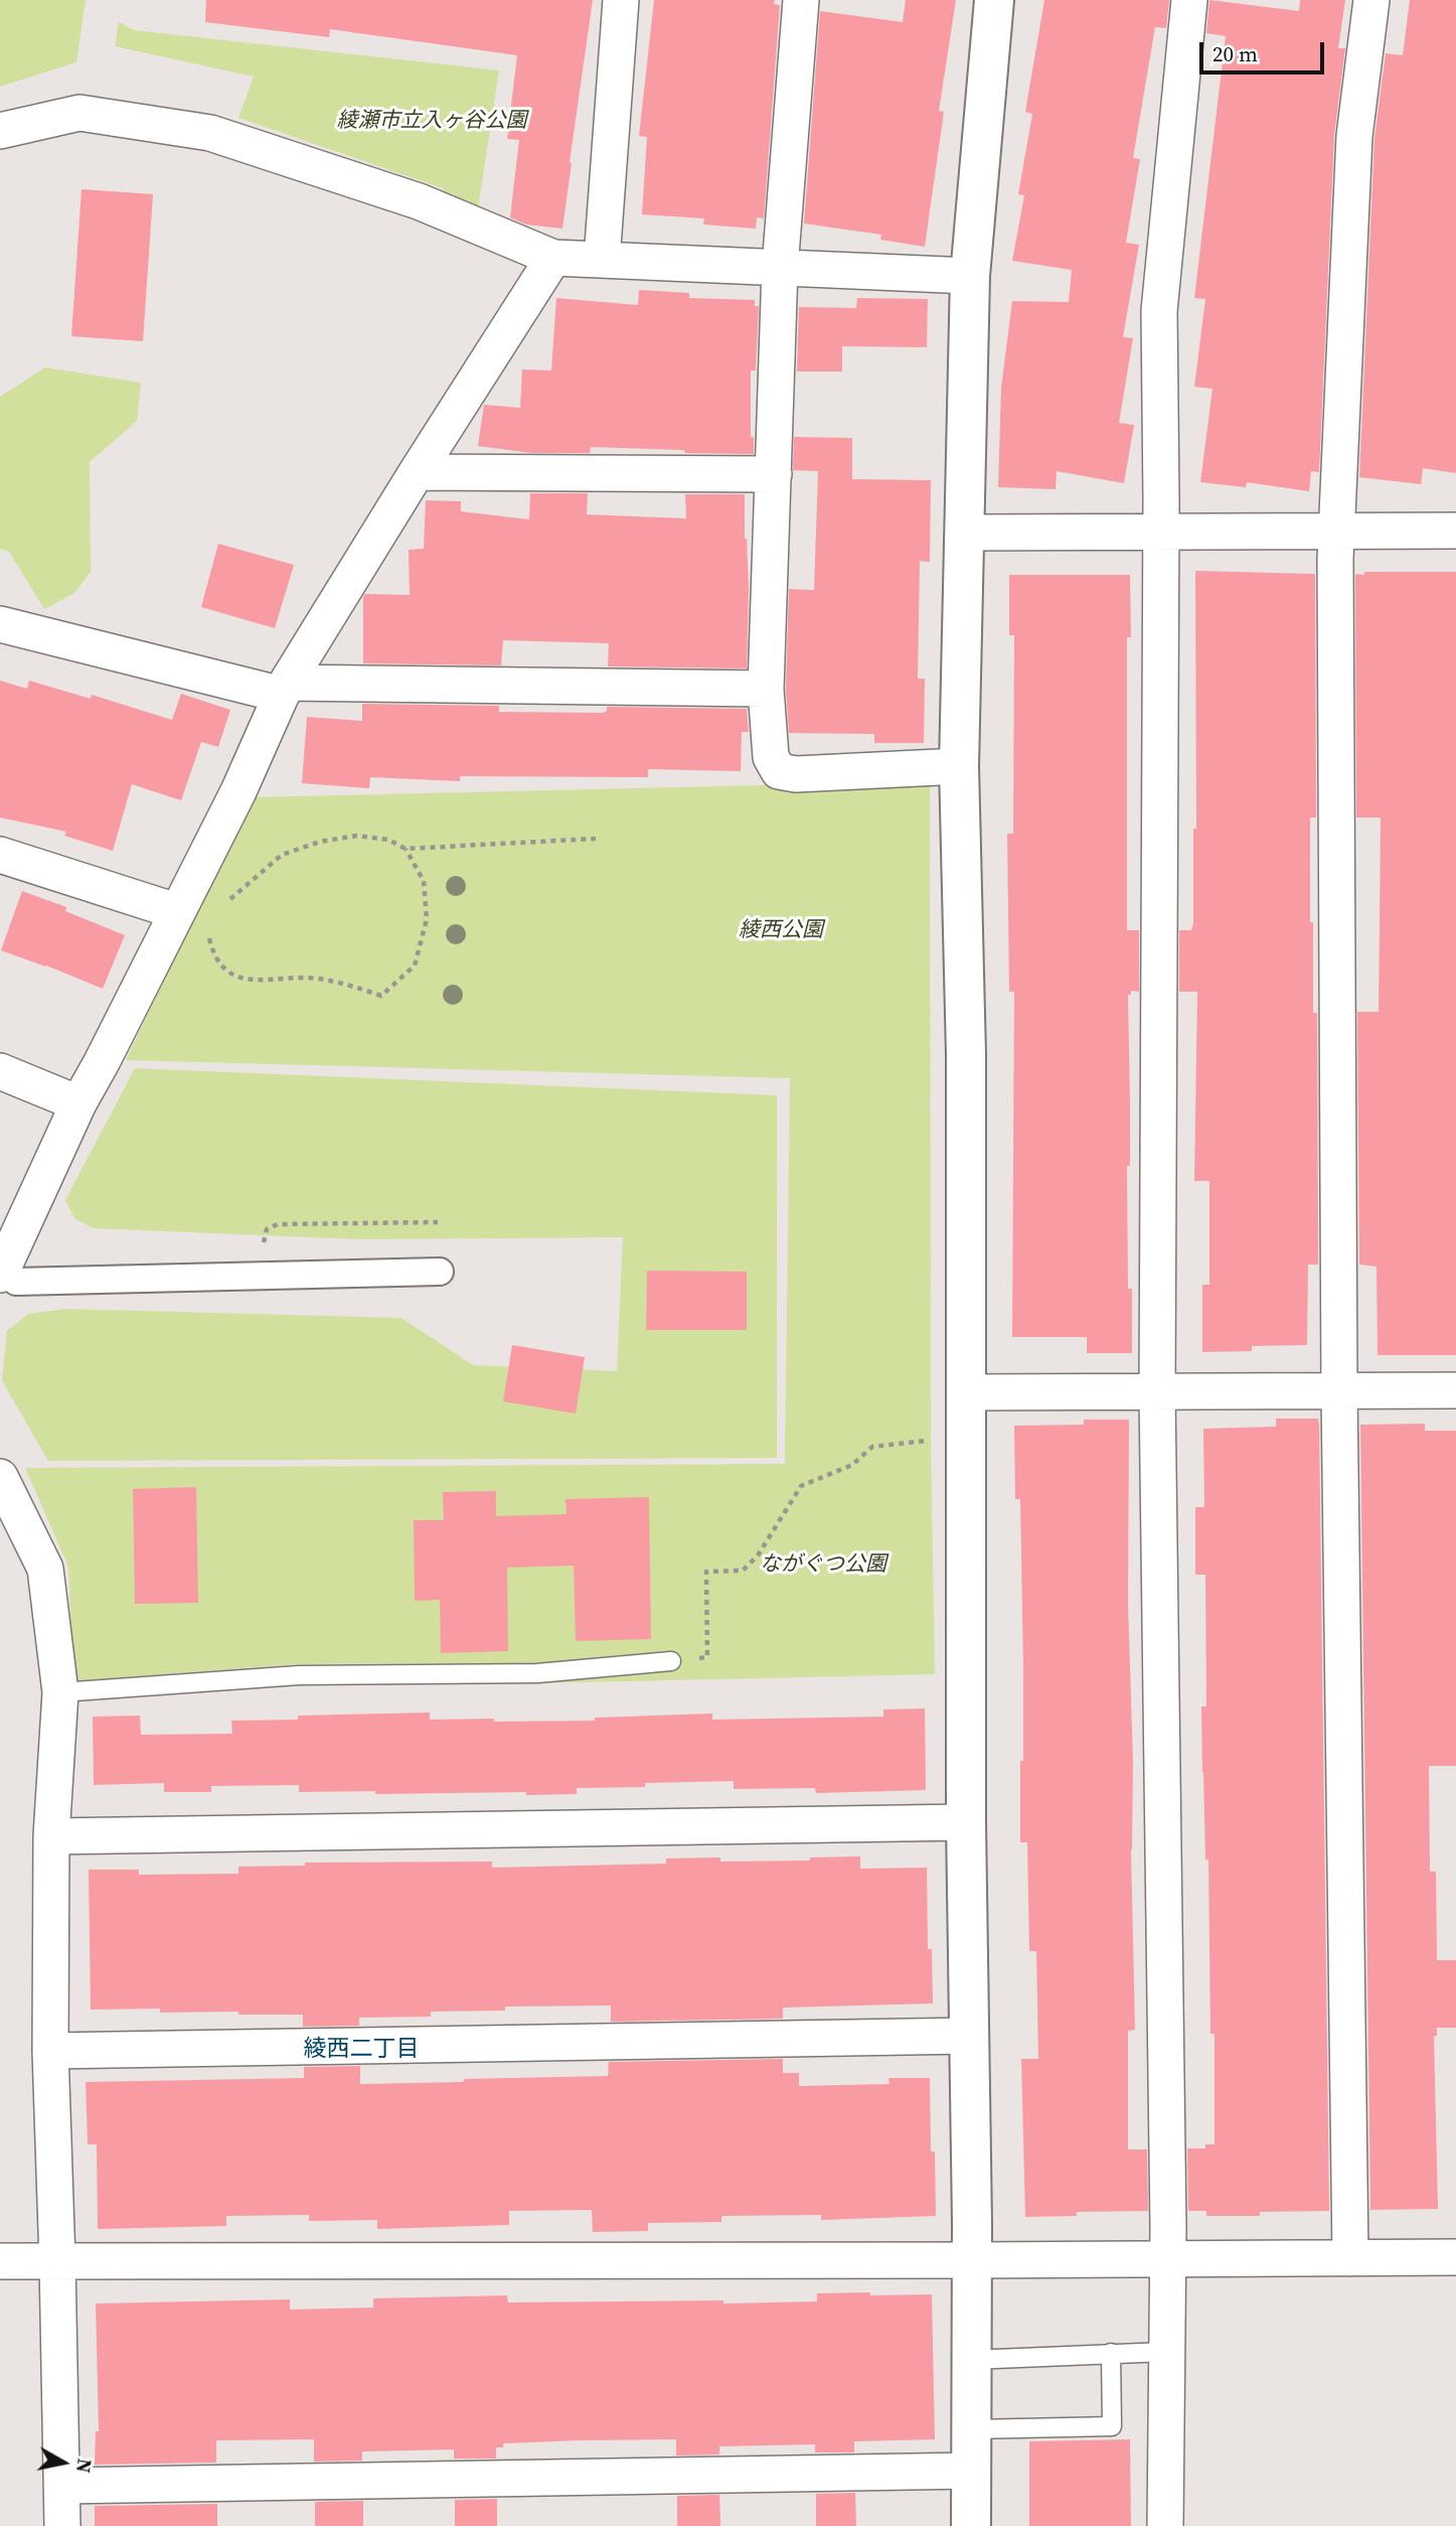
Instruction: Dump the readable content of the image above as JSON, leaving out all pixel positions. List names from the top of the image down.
{
  "districts": ["綾西二丁目"],
  "parks": ["綾瀬市立入ヶ谷公園", "綾西公園", "ながぐつ公園"],
  "scale_bar": "20 m",
  "north": "right"
}
